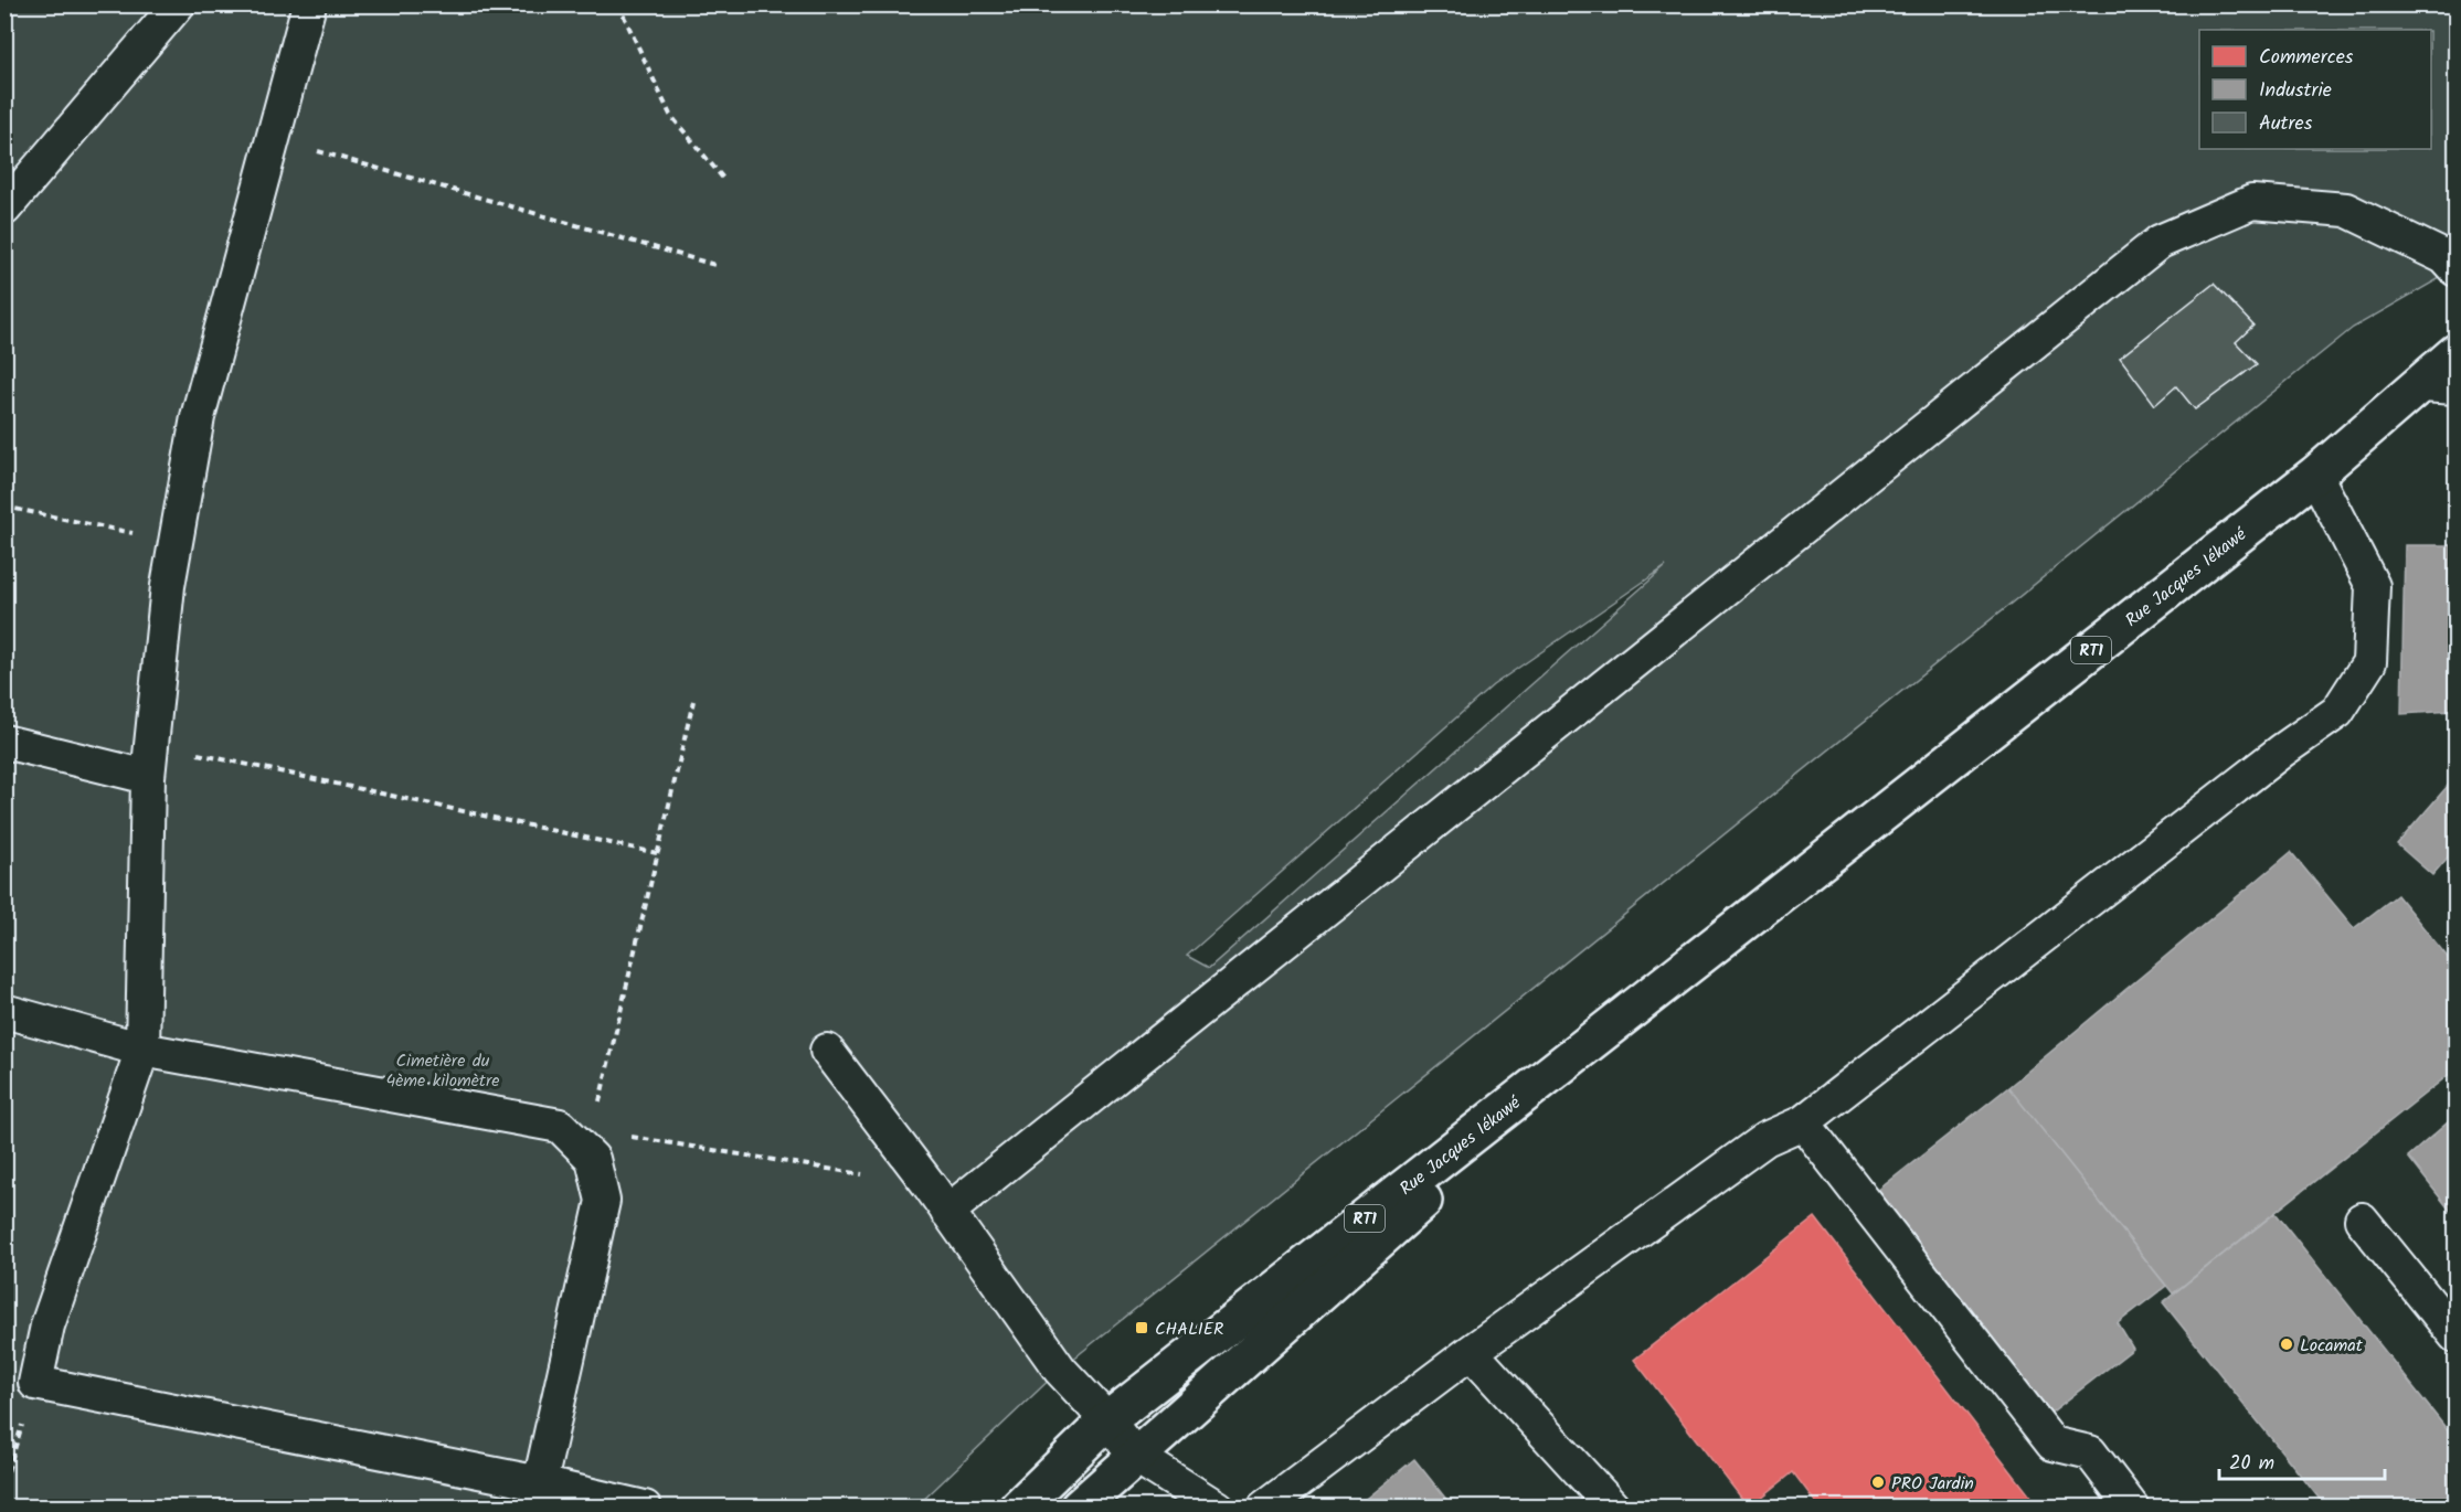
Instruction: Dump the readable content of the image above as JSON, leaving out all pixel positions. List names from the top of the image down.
{
  "streets": {
    "main road": ["Rue Jacques Iékawé", "RT1"]
  },
  "parks": ["Cimetière du 4ème kilomètre"],
  "places": {
    "transit": ["CHALIER"],
    "other": ["Locamat", "PRO Jardin"]
  },
  "legend": ["Commerces", "Industrie", "Autres"],
  "scale_bar": "20 m"
}
